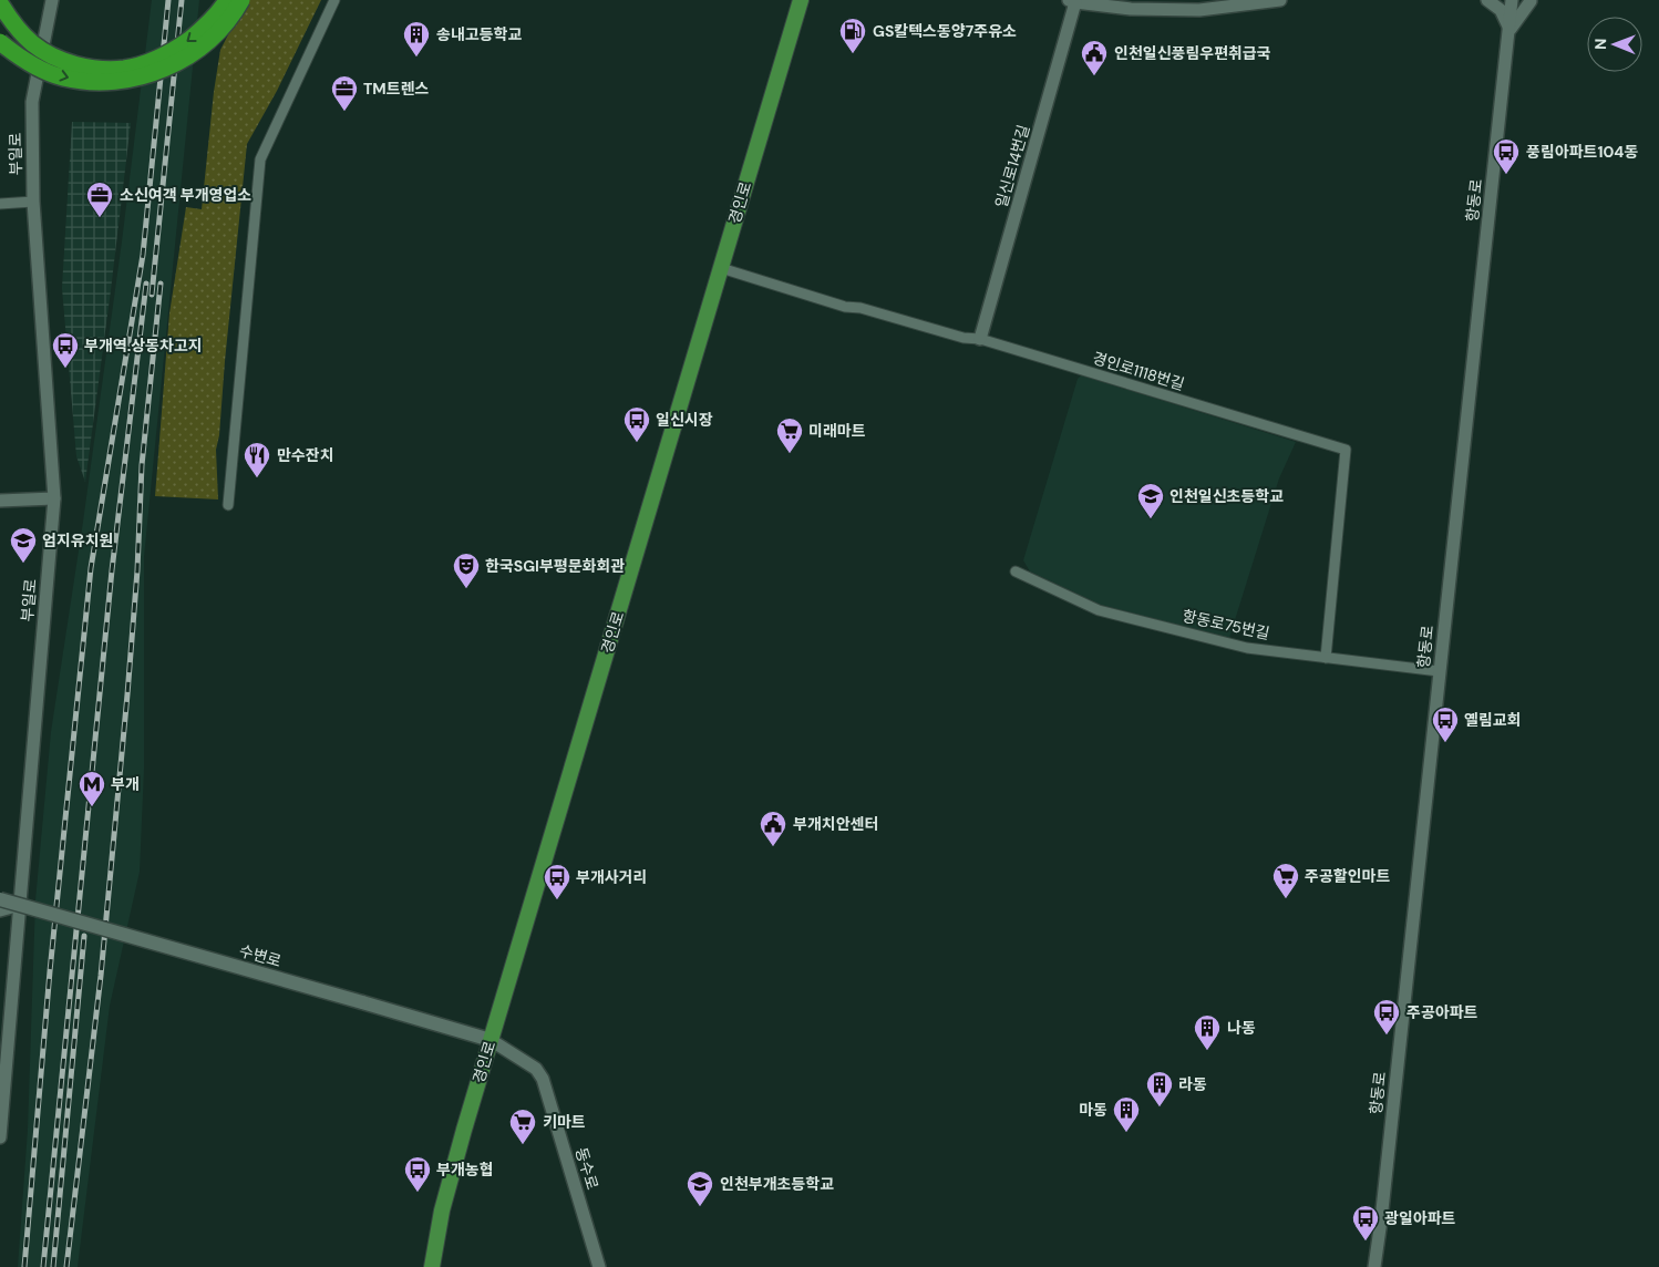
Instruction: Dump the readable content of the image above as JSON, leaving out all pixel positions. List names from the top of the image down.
{
  "streets": {
    "main road": ["경인로", "수변로"],
    "street": [
      "부일로",
      "일신로14번길",
      "항동로",
      "경인로1118번길",
      "항동로75번길",
      "동수로"
    ]
  },
  "crossings": [
    ["일신로14번길", "경인로1118번길"],
    ["항동로", "항동로75번길"],
    ["경인로", "경인로1118번길"],
    ["경인로", "수변로"],
    ["경인로", "동수로"],
    ["경인로1118번길", "항동로75번길"],
    ["수변로", "동수로"]
  ],
  "places": {
    "fuel station": ["GS칼텍스동양7주유소"],
    "building": [
      "송내고등학교",
      "나동",
      "라동",
      "마동"
    ],
    "public building": ["인천일신풍림우편취급국", "부개치안센터"],
    "office": ["TM트렌스", "소신여객 부개영업소"],
    "bus stop": [
      "풍림아파트104동",
      "부개역.상동차고지",
      "일신시장",
      "옐림교회",
      "부개사거리",
      "주공아파트",
      "부개농협",
      "광일아파트"
    ],
    "supermarket": ["미래마트", "주공할인마트", "키마트"],
    "restaurant": ["만수잔치"],
    "school or university": ["인천일신초등학교", "엄지유치원", "인천부개초등학교"],
    "theatre": ["한국SGI부평문화회관"],
    "metro station": ["부개"]
  },
  "north": "left"
}
